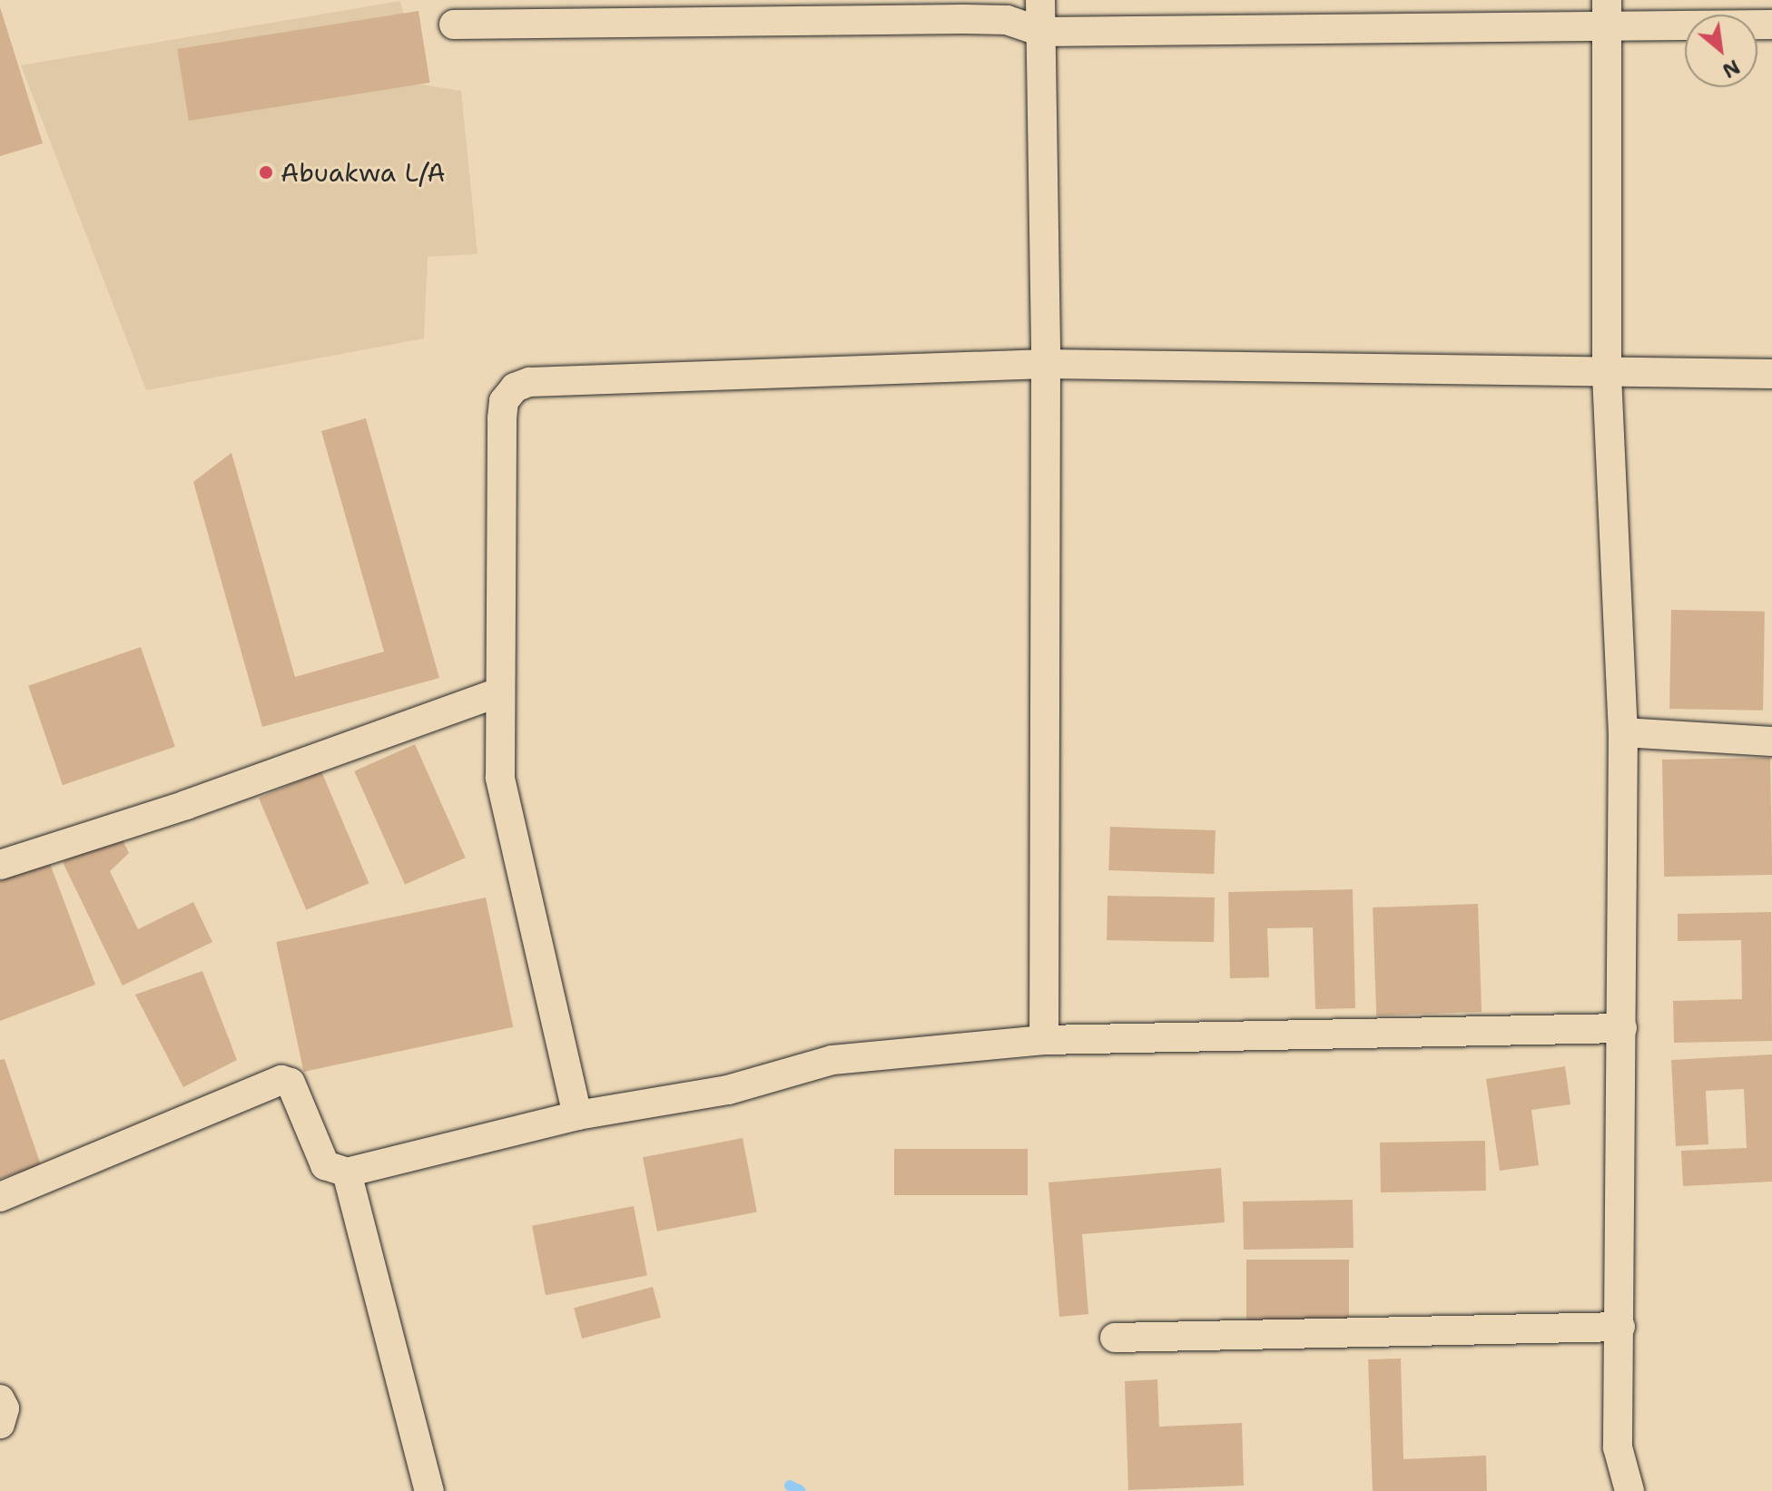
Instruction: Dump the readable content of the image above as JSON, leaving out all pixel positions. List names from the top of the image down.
{
  "places": ["Abuakwa L/A"],
  "north": "bottom right"
}
